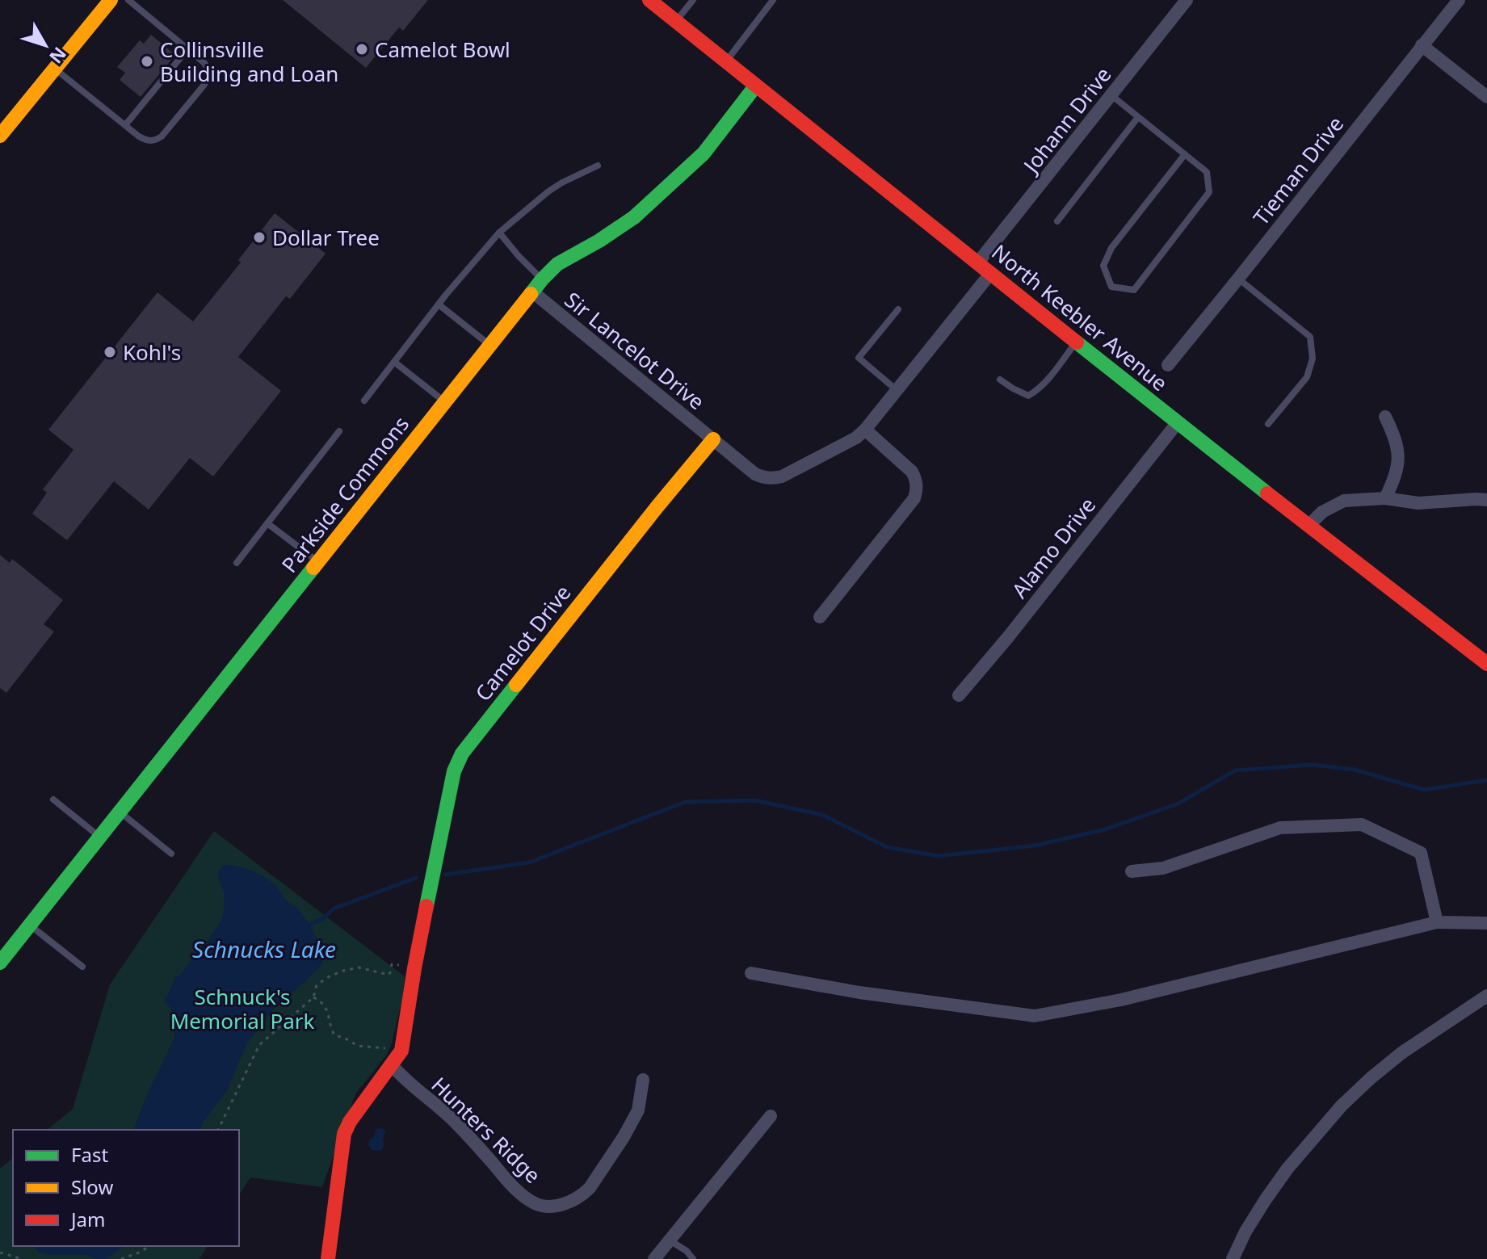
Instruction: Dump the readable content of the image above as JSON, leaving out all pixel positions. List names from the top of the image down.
{
  "streets": {
    "street": [
      "Johann Drive",
      "Tieman Drive",
      "North Keebler Avenue",
      "Sir Lancelot Drive",
      "Parkside Commons",
      "Alamo Drive",
      "Camelot Drive",
      "Hunters Ridge"
    ]
  },
  "crossings": [
    ["Johann Drive", "North Keebler Avenue"],
    ["North Keebler Avenue", "Parkside Commons"],
    ["North Keebler Avenue", "Alamo Drive"],
    ["Sir Lancelot Drive", "Parkside Commons"],
    ["Sir Lancelot Drive", "Camelot Drive"],
    ["Camelot Drive", "Hunters Ridge"]
  ],
  "water": ["Schnucks Lake"],
  "parks": ["Schnuck's Memorial Park"],
  "places": [
    "Camelot Bowl",
    "Collinsville Building and Loan",
    "Dollar Tree",
    "Kohl's"
  ],
  "legend": ["Fast", "Slow", "Jam"],
  "north": "bottom right"
}
